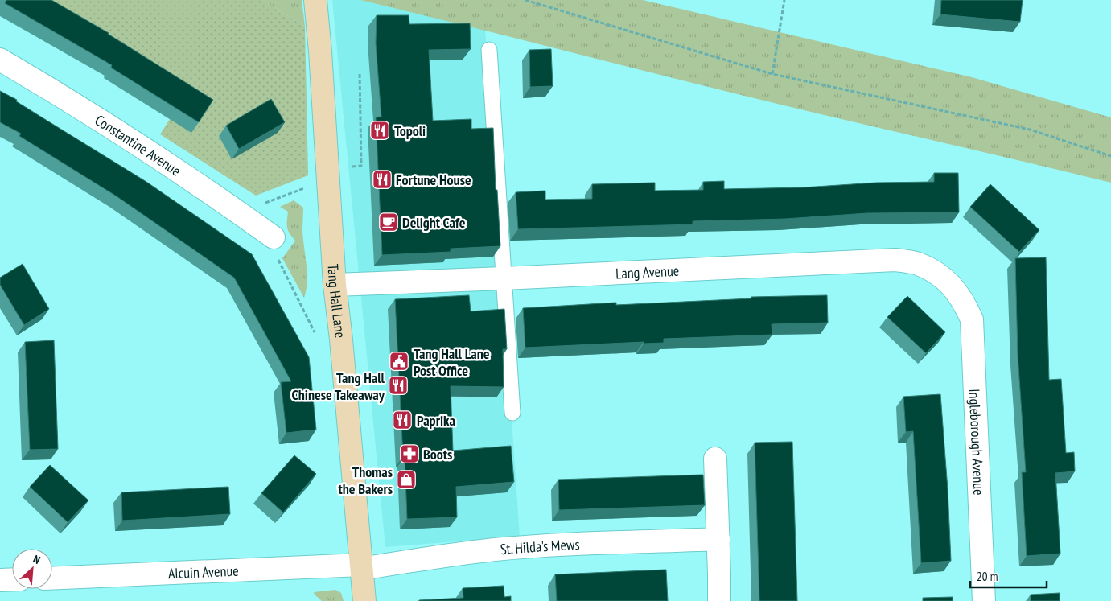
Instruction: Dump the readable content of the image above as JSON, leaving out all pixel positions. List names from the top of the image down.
{
  "streets": {
    "street": [
      "Constantine Avenue",
      "Lang Avenue",
      "Tang Hall Lane",
      "Ingleborough Avenue",
      "St. Hilda's Mews",
      "Alcuin Avenue"
    ]
  },
  "crossings": [
    ["Lang Avenue", "Tang Hall Lane"],
    ["Lang Avenue", "Ingleborough Avenue"],
    ["Tang Hall Lane", "St. Hilda's Mews"],
    ["Tang Hall Lane", "Alcuin Avenue"],
    ["St. Hilda's Mews", "Alcuin Avenue"]
  ],
  "places": {
    "restaurant": [
      "Topoli",
      "Fortune House",
      "Tang Hall Chinese Takeaway",
      "Paprika"
    ],
    "cafe": ["Delight Cafe"],
    "public building": ["Tang Hall Lane Post Office"],
    "pharmacy": ["Boots"],
    "shop": ["Thomas the Bakers"]
  },
  "scale_bar": "20 m",
  "north": "top right"
}
